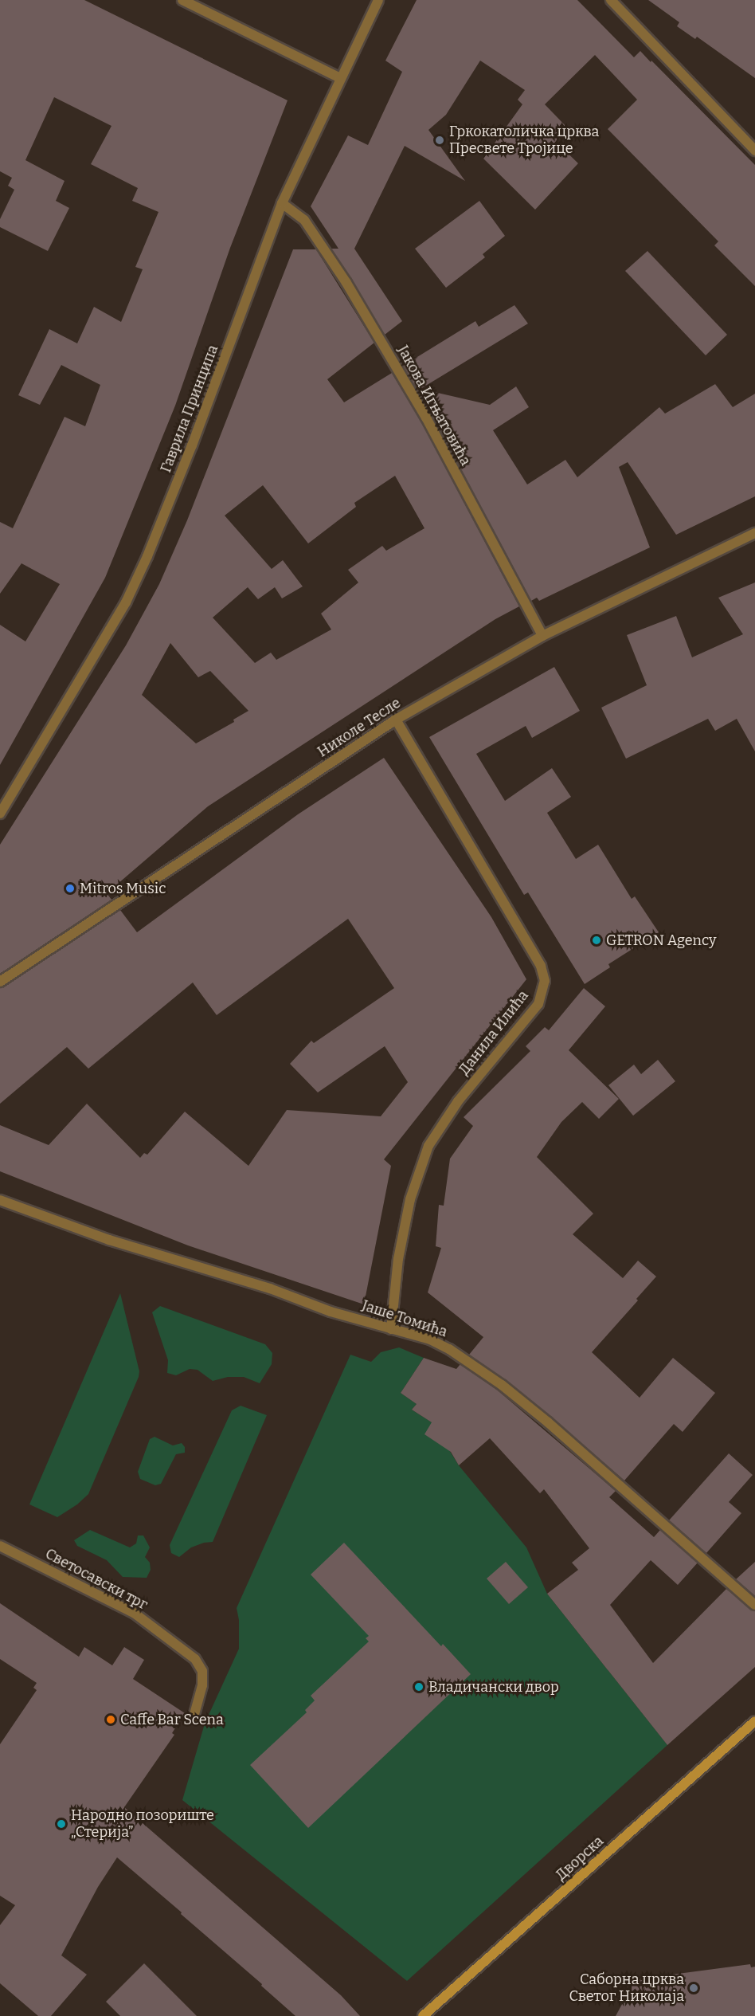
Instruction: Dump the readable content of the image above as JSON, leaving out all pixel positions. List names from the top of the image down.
{
  "streets": {
    "main road": ["Дворска"],
    "street": [
      "Јакова Игњатовића",
      "Гаврила Принципа",
      "Николе Тесле",
      "Данила Илића",
      "Јаше Томића",
      "Светосавски трг"
    ]
  },
  "crossings": [
    ["Јакова Игњатовића", "Гаврила Принципа"],
    ["Јакова Игњатовића", "Николе Тесле"],
    ["Николе Тесле", "Данила Илића"],
    ["Данила Илића", "Јаше Томића"]
  ],
  "places": [
    "Гркокатоличка црква Пресвете Тројице",
    "Mitros Music",
    "GETRON Agency",
    "Владичански двор",
    "Caffe Bar Scena",
    "Народно позориште „Стерија”",
    "Саборна црква Светог Николаја"
  ]
}
